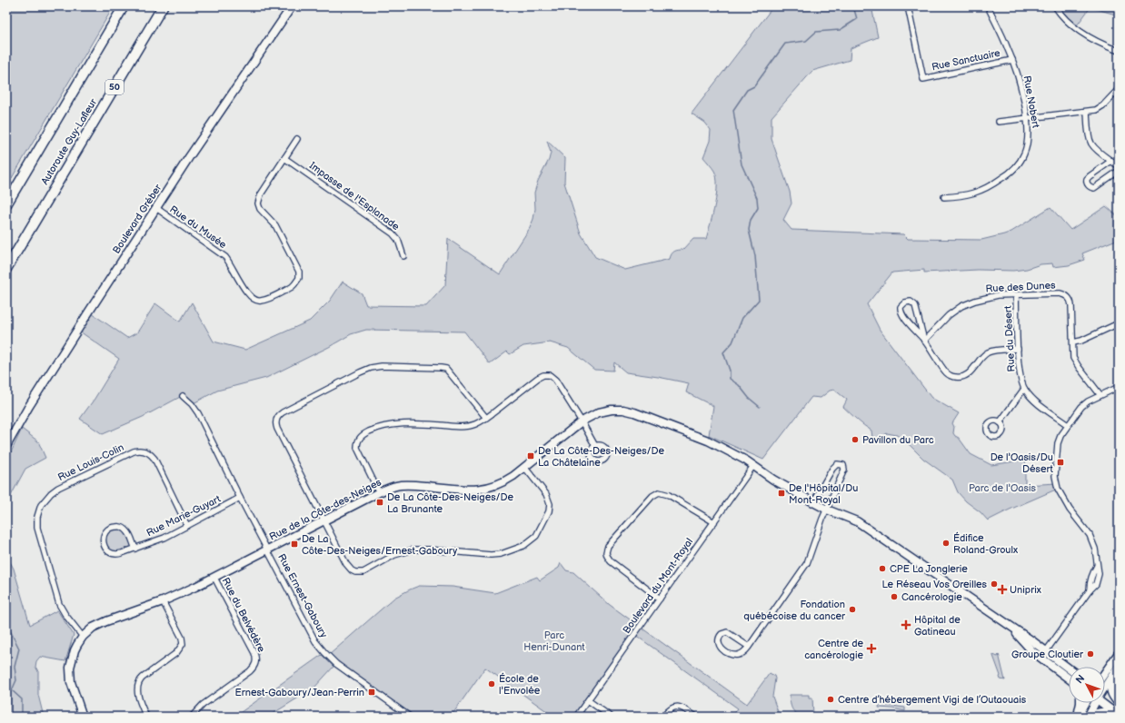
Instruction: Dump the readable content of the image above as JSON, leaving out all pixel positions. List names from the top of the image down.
{
  "streets": {
    "highway": ["50", "Autoroute Guy-Lafleur"],
    "street": [
      "Rue Sanctuaire",
      "Rue Nobert",
      "Impasse de l'Esplanade",
      "Boulevard Gréber",
      "Rue du Musée",
      "Rue des Dunes",
      "Rue du Désert",
      "Rue Louis-Colin",
      "Rue de la Côte-des-Neiges",
      "Rue Marie-Guyart",
      "Boulevard du Mont-Royal",
      "Rue Ernest-Gaboury",
      "Rue du Belvédère"
    ]
  },
  "crossings": [
    ["Rue Sanctuaire", "Rue Nobert"],
    ["Impasse de l'Esplanade", "Rue du Musée"],
    ["Boulevard Gréber", "Rue du Musée"],
    ["Rue des Dunes", "Rue du Désert"],
    ["Rue Louis-Colin", "Rue de la Côte-des-Neiges"],
    ["Rue Louis-Colin", "Rue Marie-Guyart"],
    ["Rue de la Côte-des-Neiges", "Boulevard du Mont-Royal"],
    ["Rue de la Côte-des-Neiges", "Rue Ernest-Gaboury"],
    ["Rue de la Côte-des-Neiges", "Rue du Belvédère"],
    ["Rue Marie-Guyart", "Rue Ernest-Gaboury"]
  ],
  "parks": ["Parc de l'Oasis", "Parc Henri-Dunant"],
  "places": {
    "other": [
      "Pavillon du Parc",
      "Édifice Roland-Groulx",
      "CPE La Jonglerie",
      "Le Réseau Vos Oreilles",
      "Cancérologie",
      "Fondation québécoise du cancer",
      "Groupe Cloutier",
      "École de l'Envolée",
      "Centre d’hébergement Vigi de l’Outaouais"
    ],
    "transit": [
      "De La Côte-Des-Neiges/De La Châtelaine",
      "De l'Oasis/Du Désert",
      "De l'Hôpital/Du Mont-Royal",
      "De La Côte-Des-Neiges/De La Brunante",
      "De La Côte-Des-Neiges/Ernest-Gaboury",
      "Ernest-Gaboury/Jean-Perrin"
    ],
    "health": ["Uniprix", "Hôpital de Gatineau", "Centre de cancérologie"]
  },
  "north": "top left"
}
